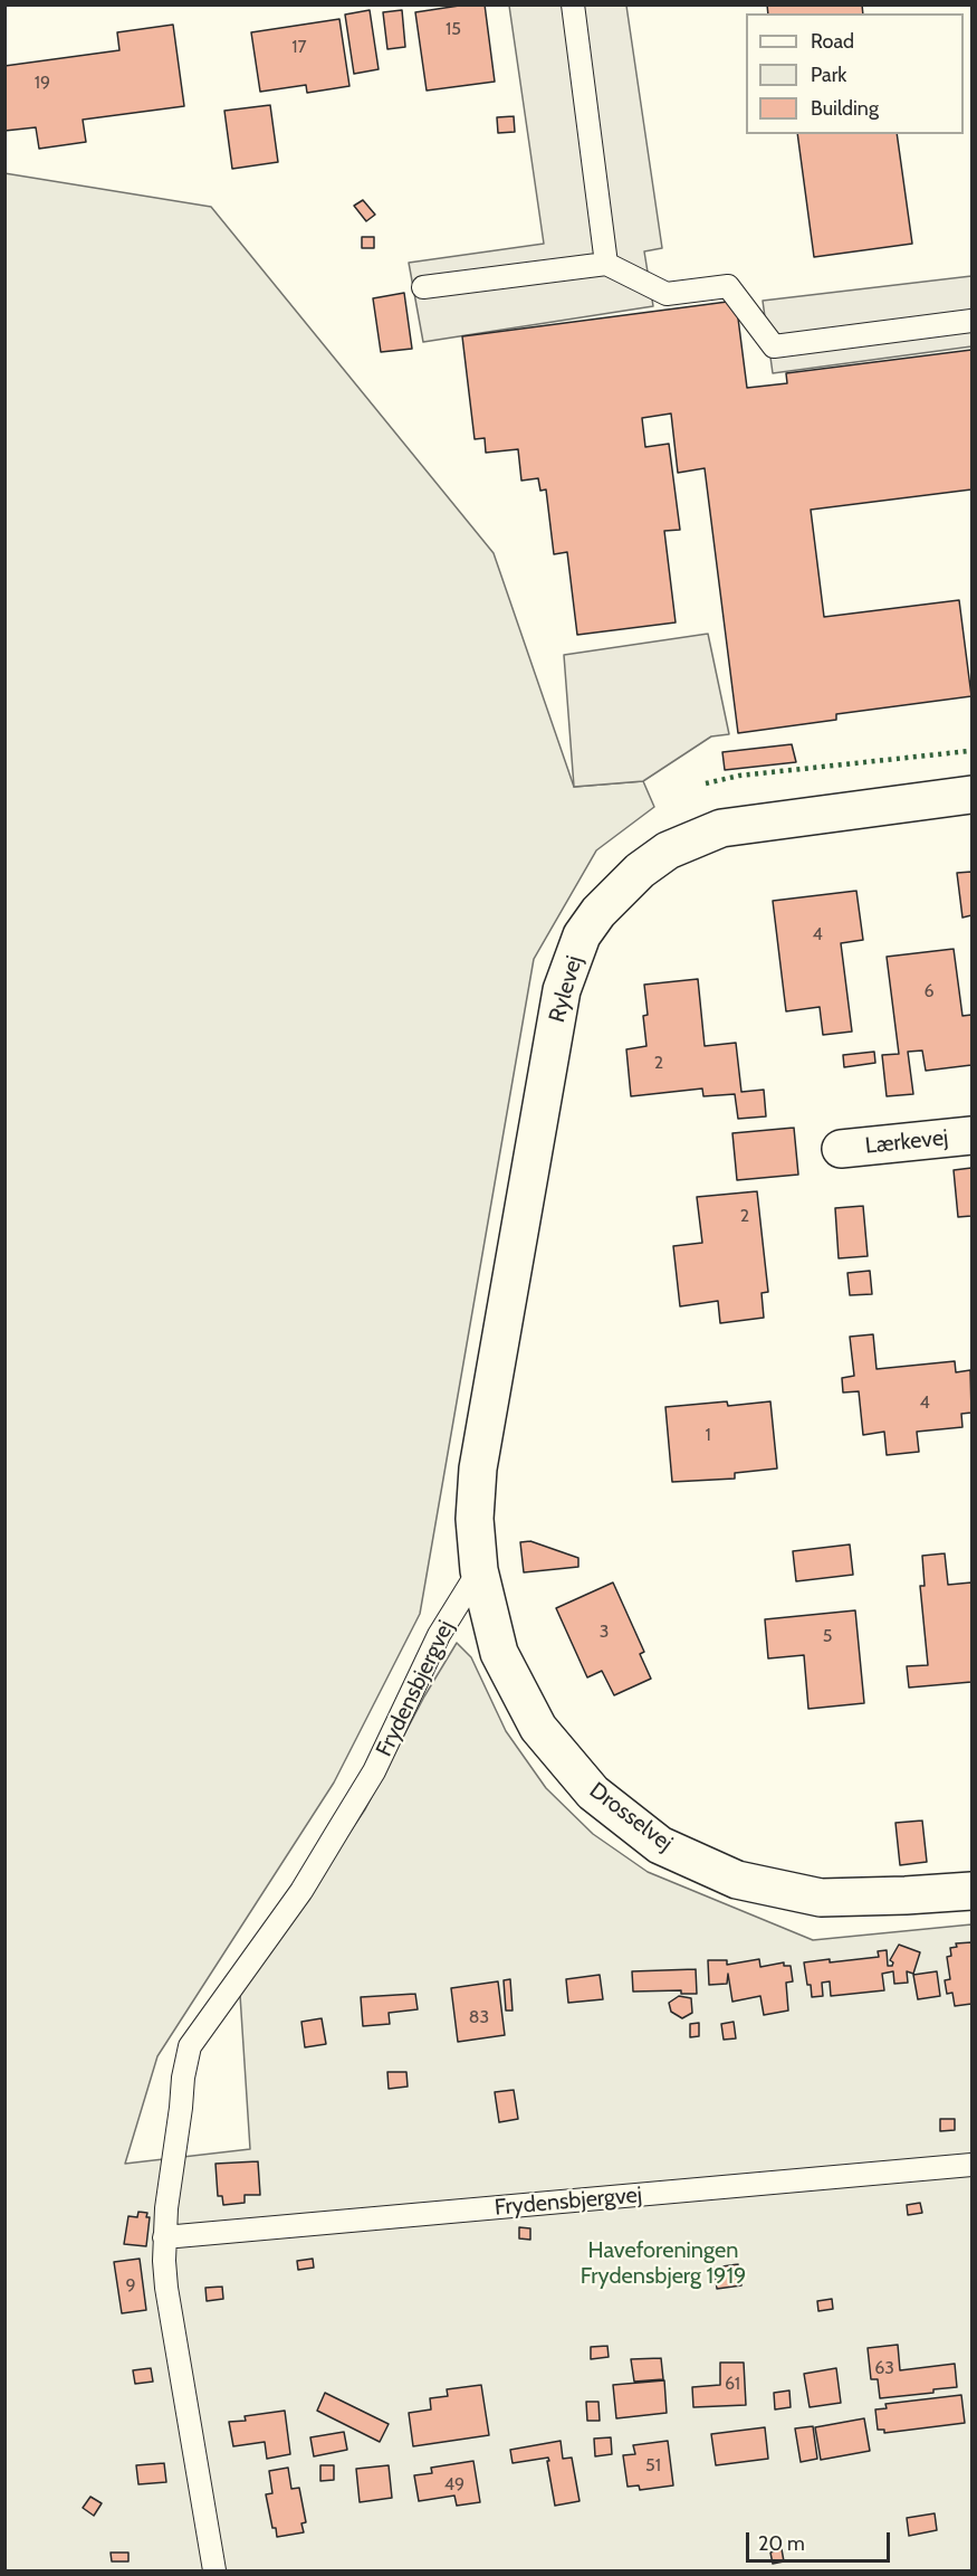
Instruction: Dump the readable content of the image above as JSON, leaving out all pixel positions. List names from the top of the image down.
{
  "streets": {
    "street": ["Rylevej", "Lærkevej", "Drosselvej"],
    "lane": ["Frydensbjergvej"]
  },
  "crossings": [
    ["Rylevej", "Drosselvej"],
    ["Frydensbjergvej", "Drosselvej"]
  ],
  "parks": ["Haveforeningen Frydensbjerg 1919"],
  "house_numbers": [
    "15",
    "17",
    "19",
    "4",
    "6",
    "2",
    "2",
    "4",
    "1",
    "3",
    "5",
    "83",
    "9",
    "63",
    "61",
    "51",
    "49"
  ],
  "legend": ["Road", "Park", "Building"],
  "scale_bar": "20 m"
}
